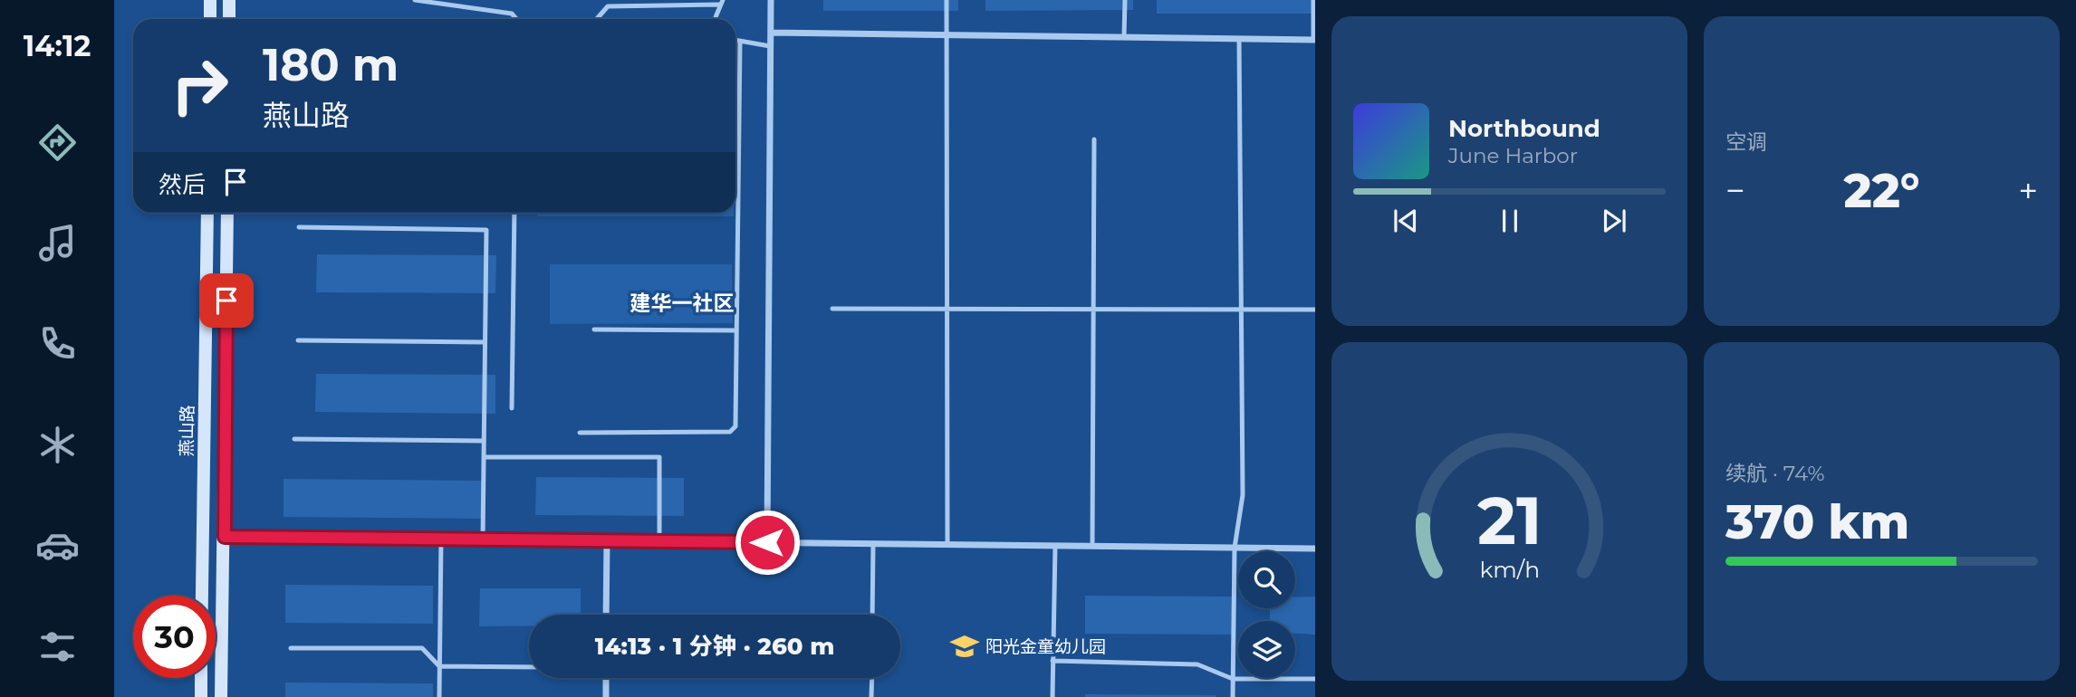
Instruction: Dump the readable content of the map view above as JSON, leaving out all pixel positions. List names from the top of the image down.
{
  "streets": {
    "main road": ["燕山路"]
  },
  "districts": ["建华一社区"],
  "places": {
    "school or university": ["阳光金童幼儿园"]
  },
  "page": {
    "tabs": "14:12",
    "tile": [
      "空调",
      ["续航 · 74%", "370 km"]
    ],
    "turn": ["180 m", "燕山路"],
    "song": ["Northbound", "June Harbor"],
    "then": "然后",
    "heat": ["−", "22°", "+"],
    "limit": "30",
    "trip": "14:13 · 1 分钟 · 260 m",
    "gauge": ["21", "km/h"]
  }
}
